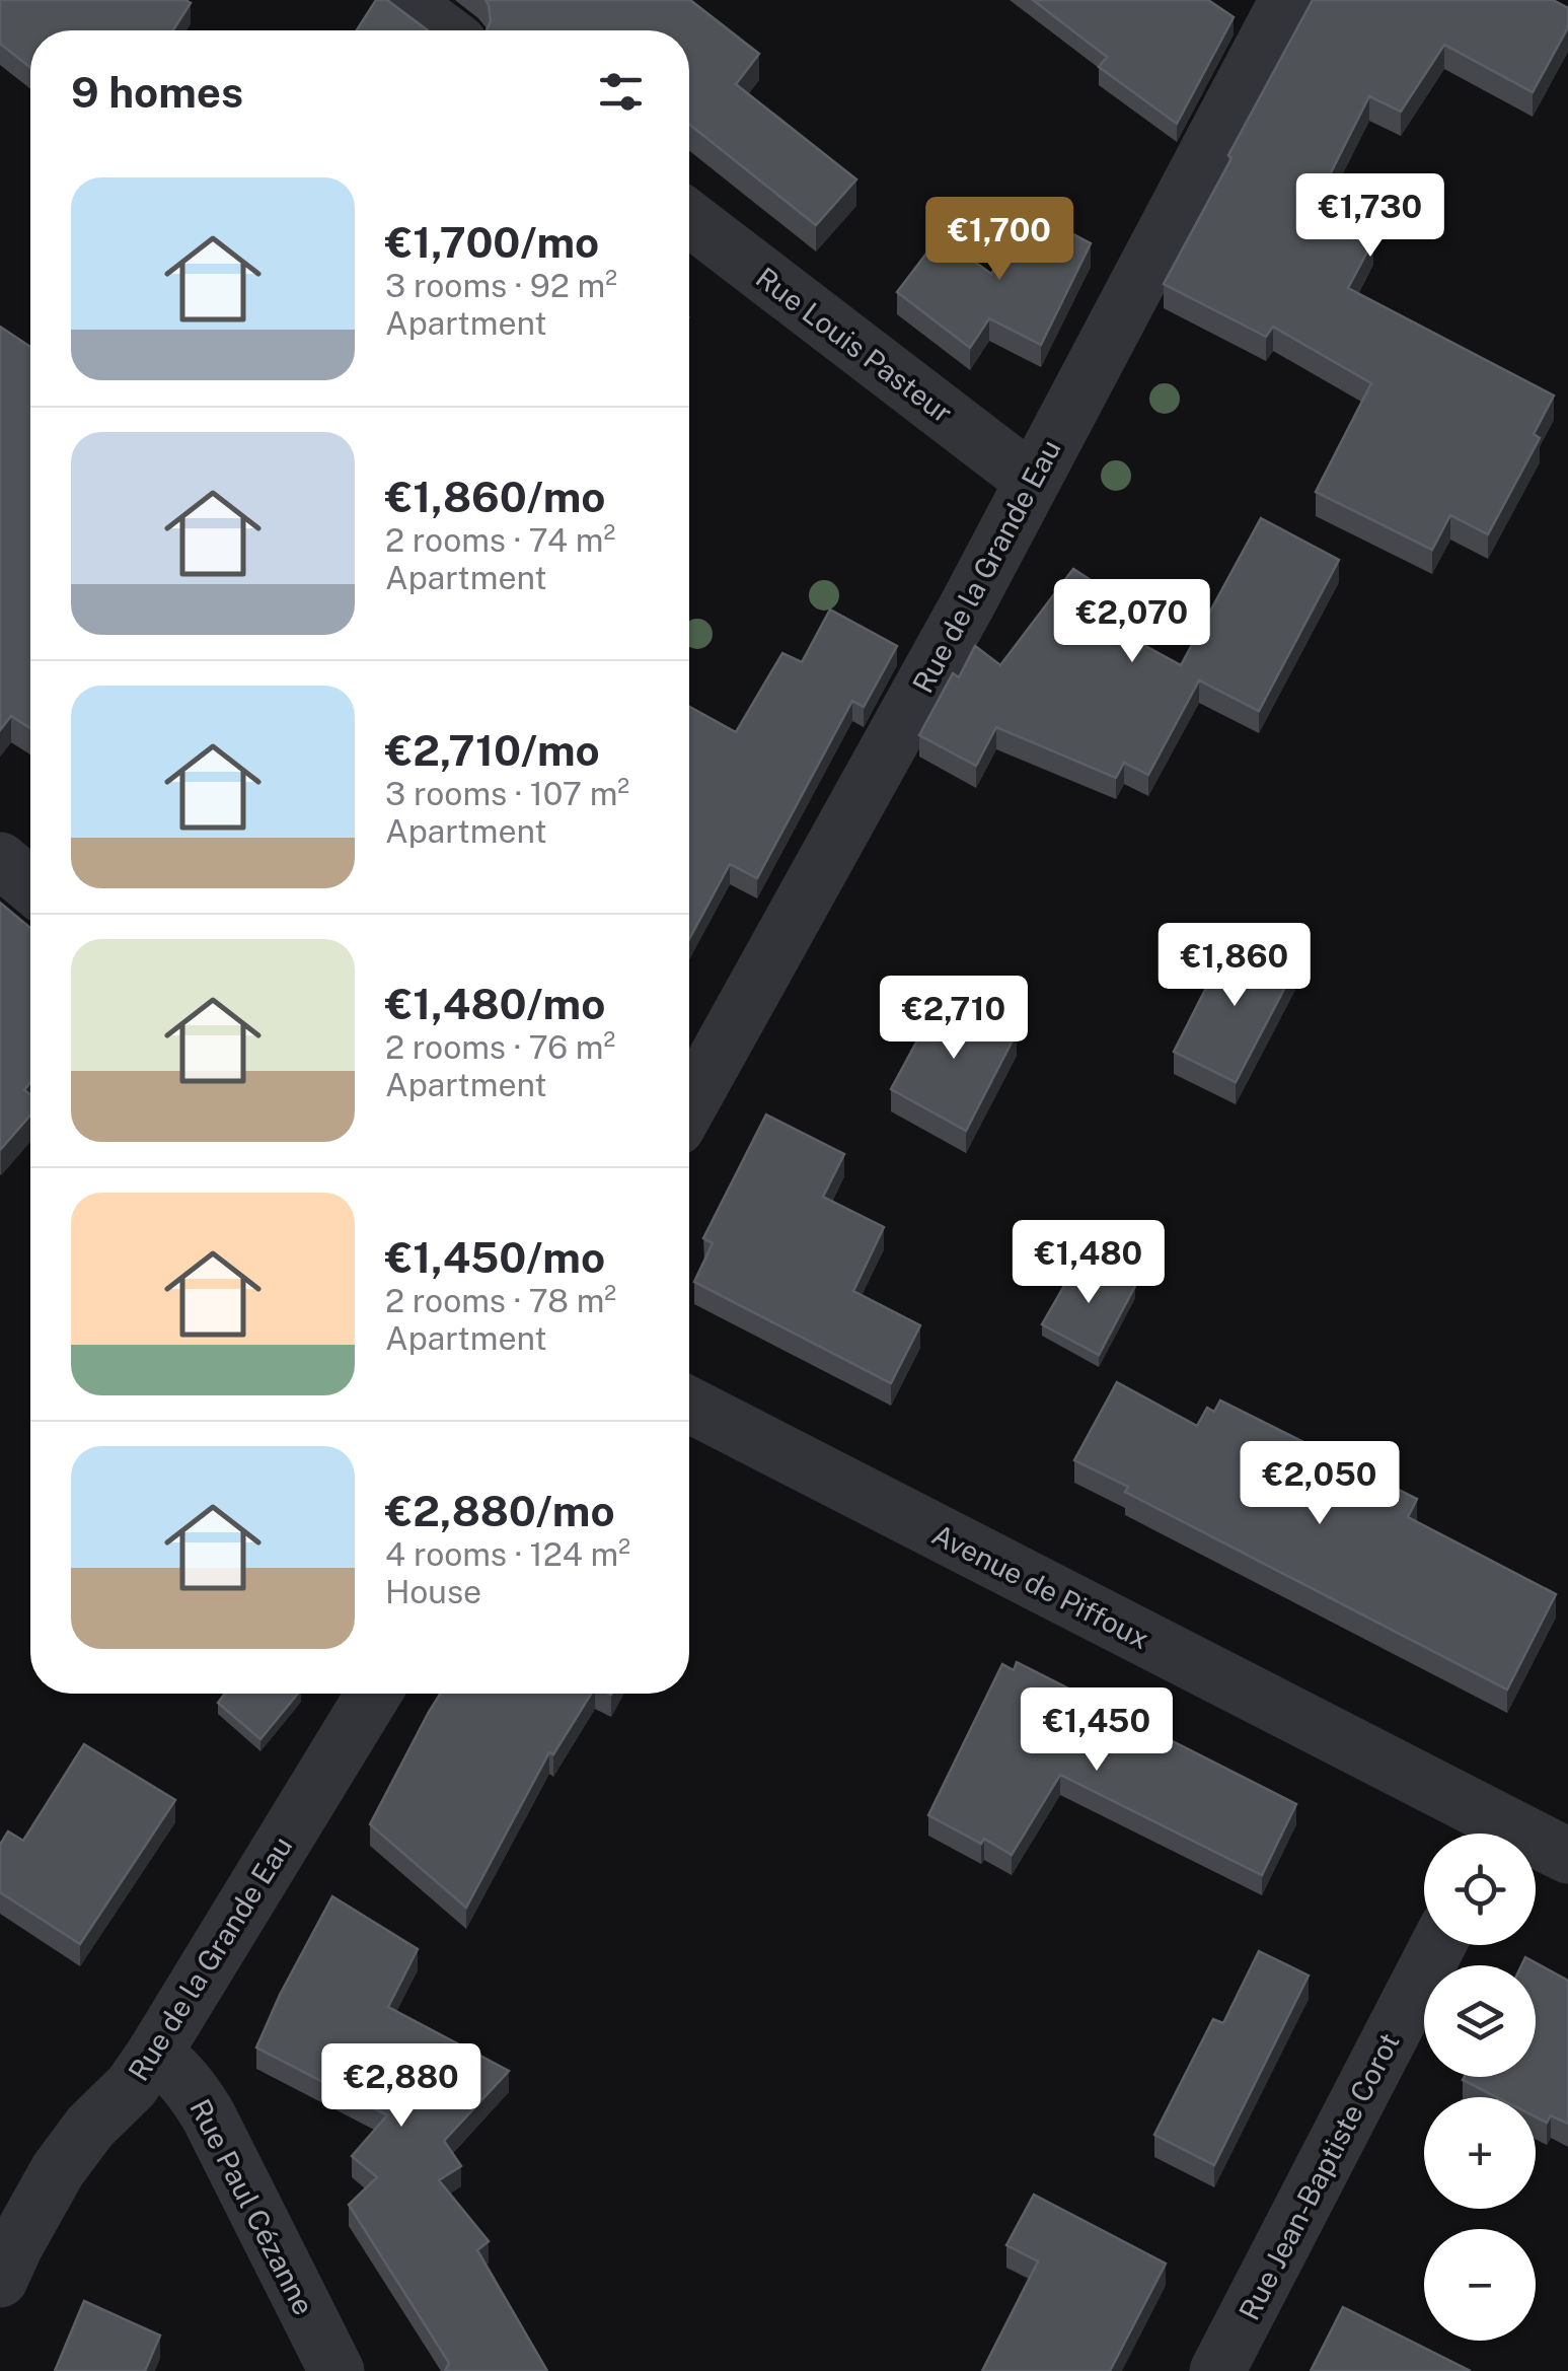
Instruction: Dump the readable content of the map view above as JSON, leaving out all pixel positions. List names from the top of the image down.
{
  "streets": {
    "street": [
      "Rue Louis Pasteur",
      "Rue de la Grande Eau",
      "Avenue de Piffoux",
      "Rue Jean-Baptiste Corot",
      "Rue Paul Cézanne"
    ]
  },
  "crossings": [
    ["Rue Louis Pasteur", "Rue de la Grande Eau"],
    ["Rue de la Grande Eau", "Rue Paul Cézanne"]
  ],
  "page": {
    "heading": "9 homes",
    "list": [
      {
        "name": "€1,700/mo",
        "note": "3 rooms · 92 m² · Apartment"
      },
      {
        "name": "€1,860/mo",
        "note": "2 rooms · 74 m² · Apartment"
      },
      {
        "name": "€2,710/mo",
        "note": "3 rooms · 107 m² · Apartment"
      },
      {
        "name": "€1,480/mo",
        "note": "2 rooms · 76 m² · Apartment"
      },
      {
        "name": "€1,450/mo",
        "note": "2 rooms · 78 m² · Apartment"
      },
      {
        "name": "€2,880/mo",
        "note": "4 rooms · 124 m² · House"
      }
    ],
    "price": [
      "€1,730",
      "€1,700",
      "€2,070",
      "€1,860",
      "€2,710",
      "€1,480",
      "€2,050",
      "€1,450",
      "€2,880"
    ],
    "map_buttons": ["+", "−"]
  }
}
